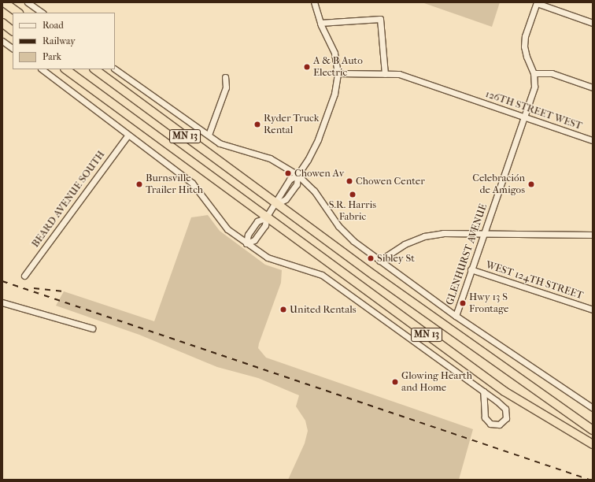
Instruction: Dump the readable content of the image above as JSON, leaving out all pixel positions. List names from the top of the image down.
{
  "streets": {
    "highway": ["MN 13"],
    "street": [
      "126TH STREET WEST",
      "BEARD AVENUE SOUTH",
      "GLENHURST AVENUE",
      "WEST 124TH STREET"
    ]
  },
  "crossings": [
    ["126TH STREET WEST", "GLENHURST AVENUE"],
    ["GLENHURST AVENUE", "WEST 124TH STREET"]
  ],
  "places": [
    "A & B Auto Electric",
    "Ryder Truck Rental",
    "Chowen Av",
    "Chowen Center",
    "Burnsville Trailer Hitch",
    "Celebración de Amigos",
    "S.R. Harris Fabric",
    "Sibley St",
    "Hwy 13 S Frontage",
    "United Rentals",
    "Glowing Hearth and Home"
  ],
  "legend": ["Road", "Railway", "Park"]
}
